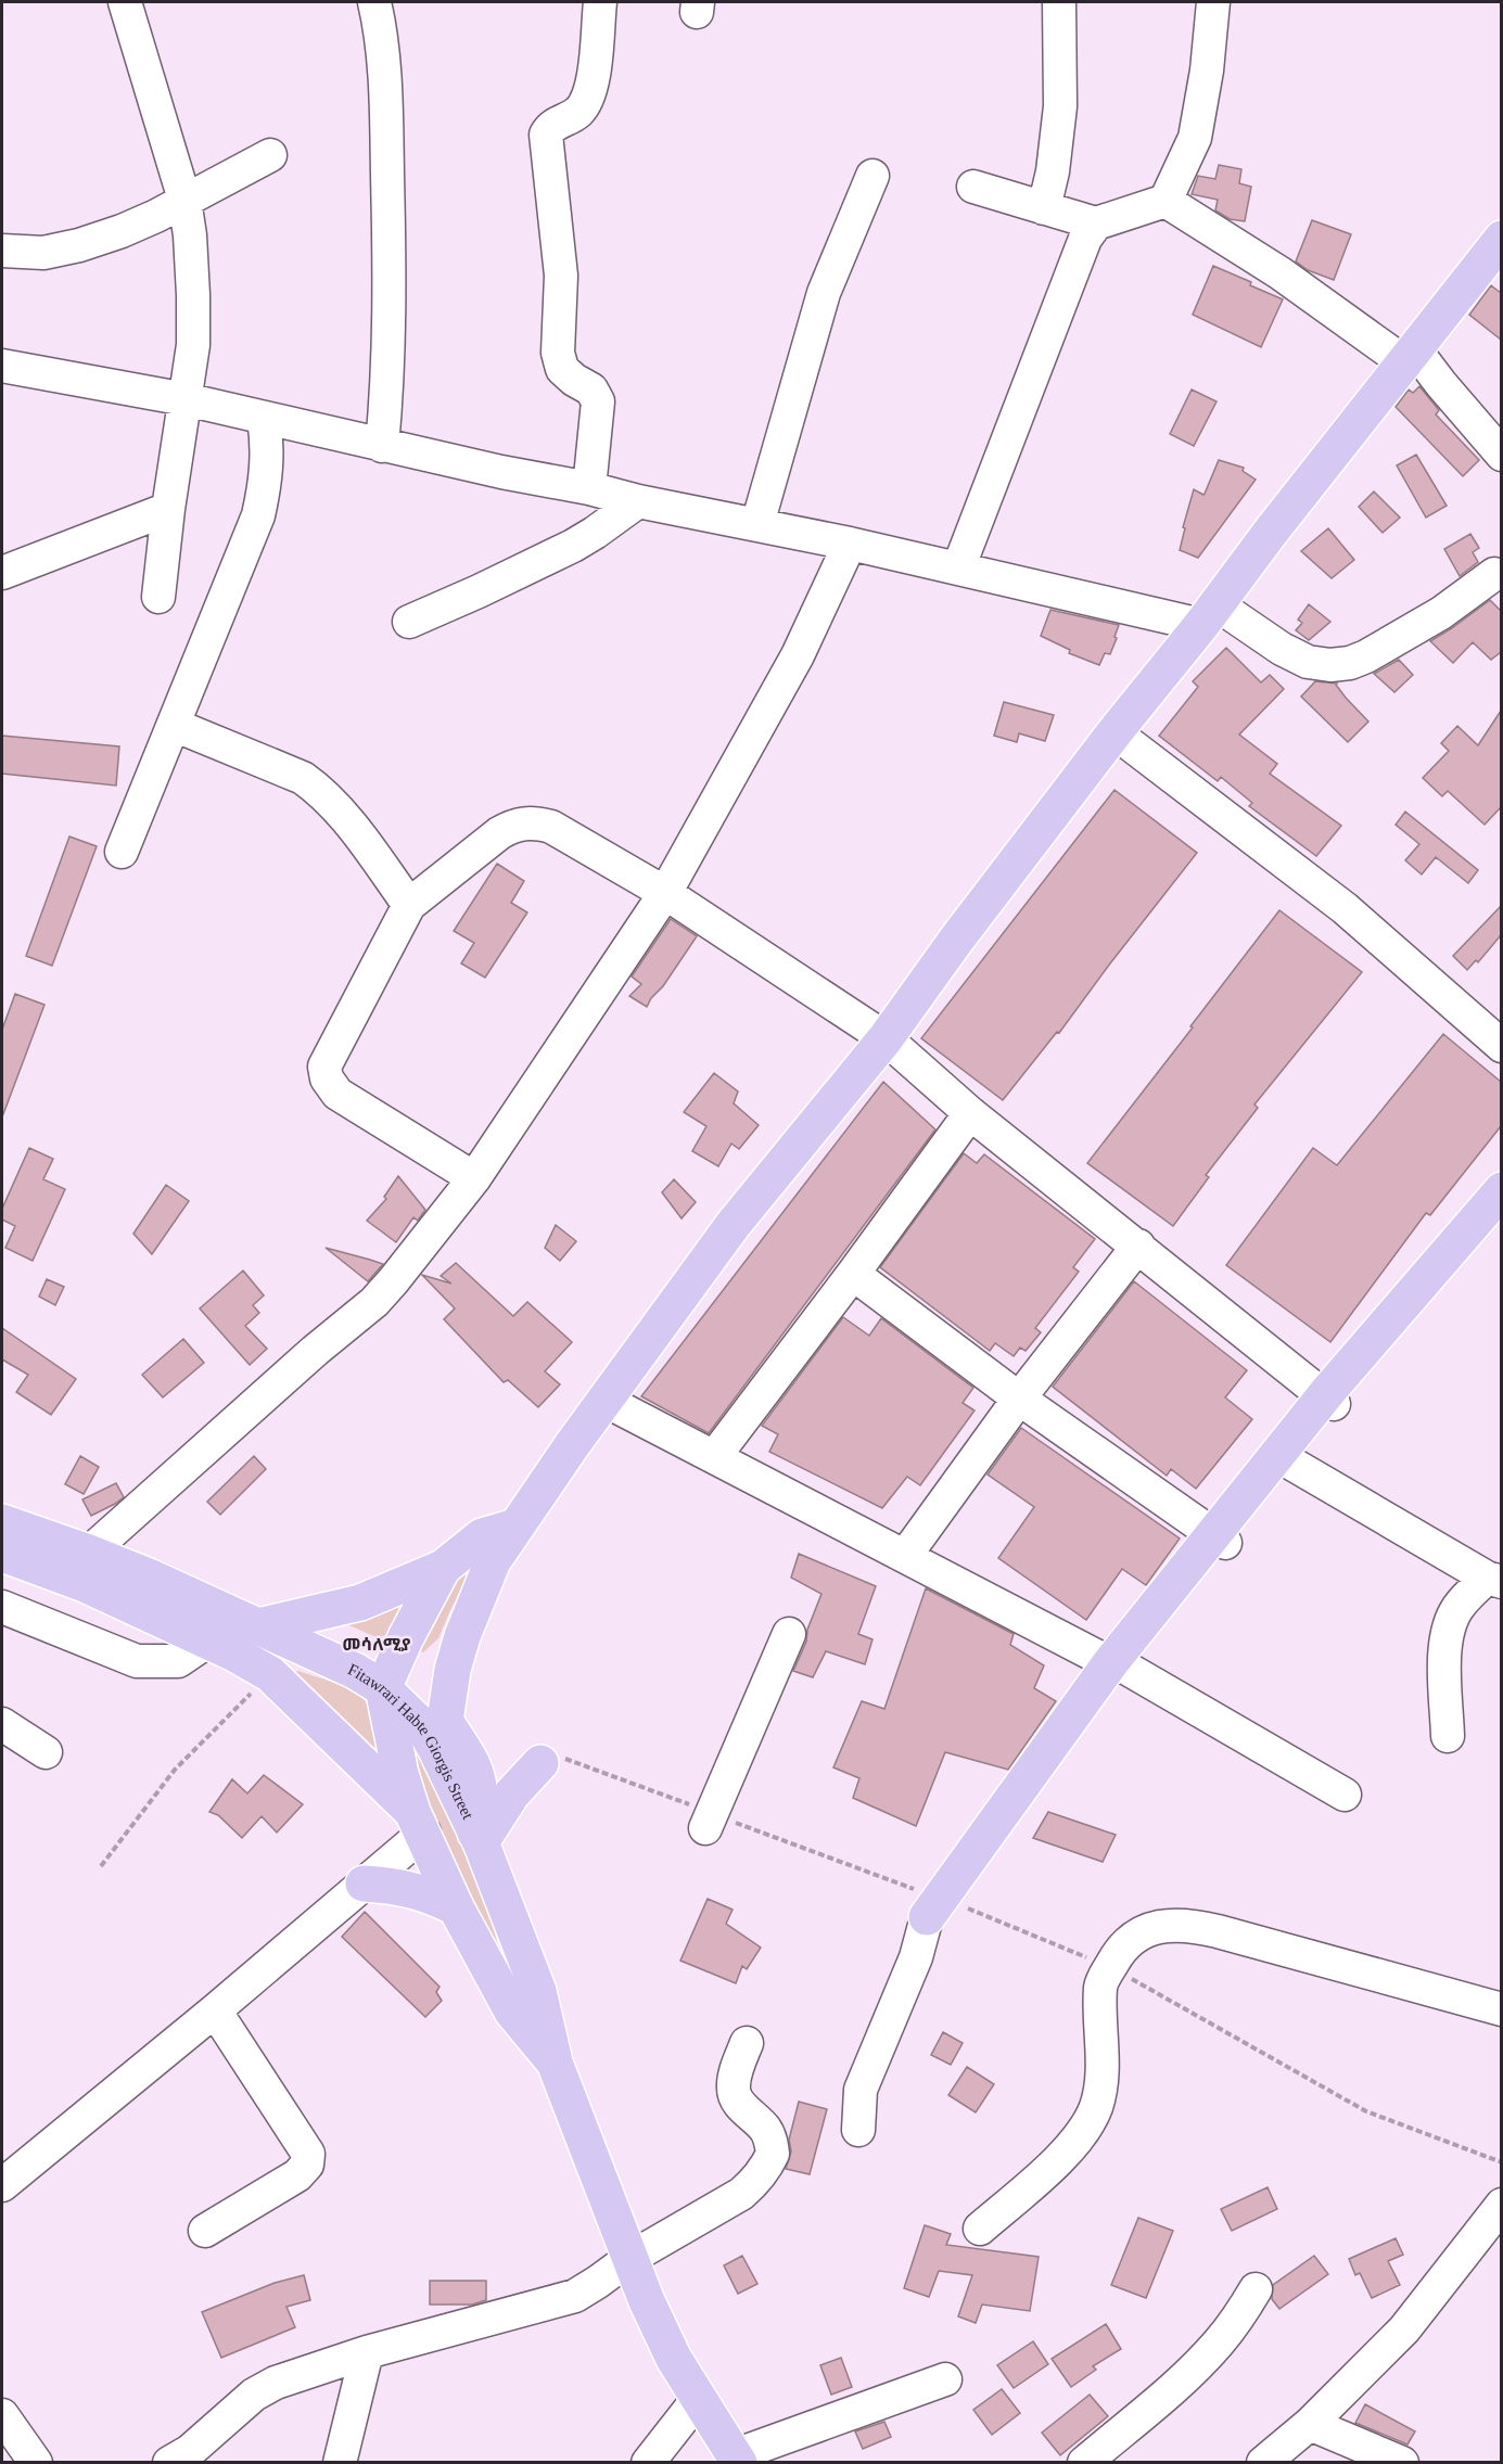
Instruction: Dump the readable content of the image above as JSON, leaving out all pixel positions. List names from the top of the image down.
{
  "streets": {
    "main road": ["Fitawrari Habte Giorgis Street"]
  },
  "districts": ["መሳለሚያ"]
}
